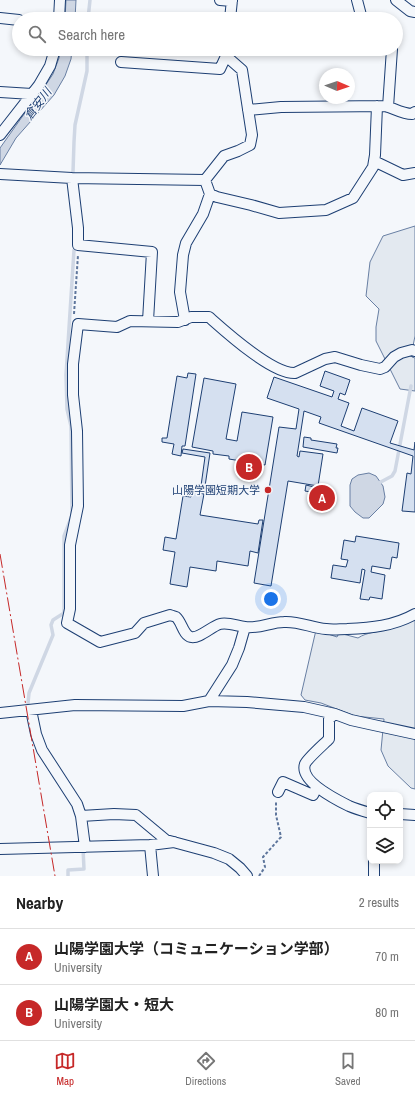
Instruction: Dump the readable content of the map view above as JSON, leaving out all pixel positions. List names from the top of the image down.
{
  "water": ["倉安川"],
  "places": ["山陽学園短期大学"],
  "north": "right",
  "page": {
    "search": "Search here",
    "pins": ["B", "A"],
    "heading": ["Nearby", "2 results"],
    "list": [
      {
        "mark": "A",
        "name": "山陽学園大学（コミュニケーション学部）",
        "note": "University",
        "value": "70 m"
      },
      {
        "mark": "B",
        "name": "山陽学園大・短大",
        "note": "University",
        "value": "80 m"
      }
    ],
    "nav": ["Map", "Directions", "Saved"]
  }
}
